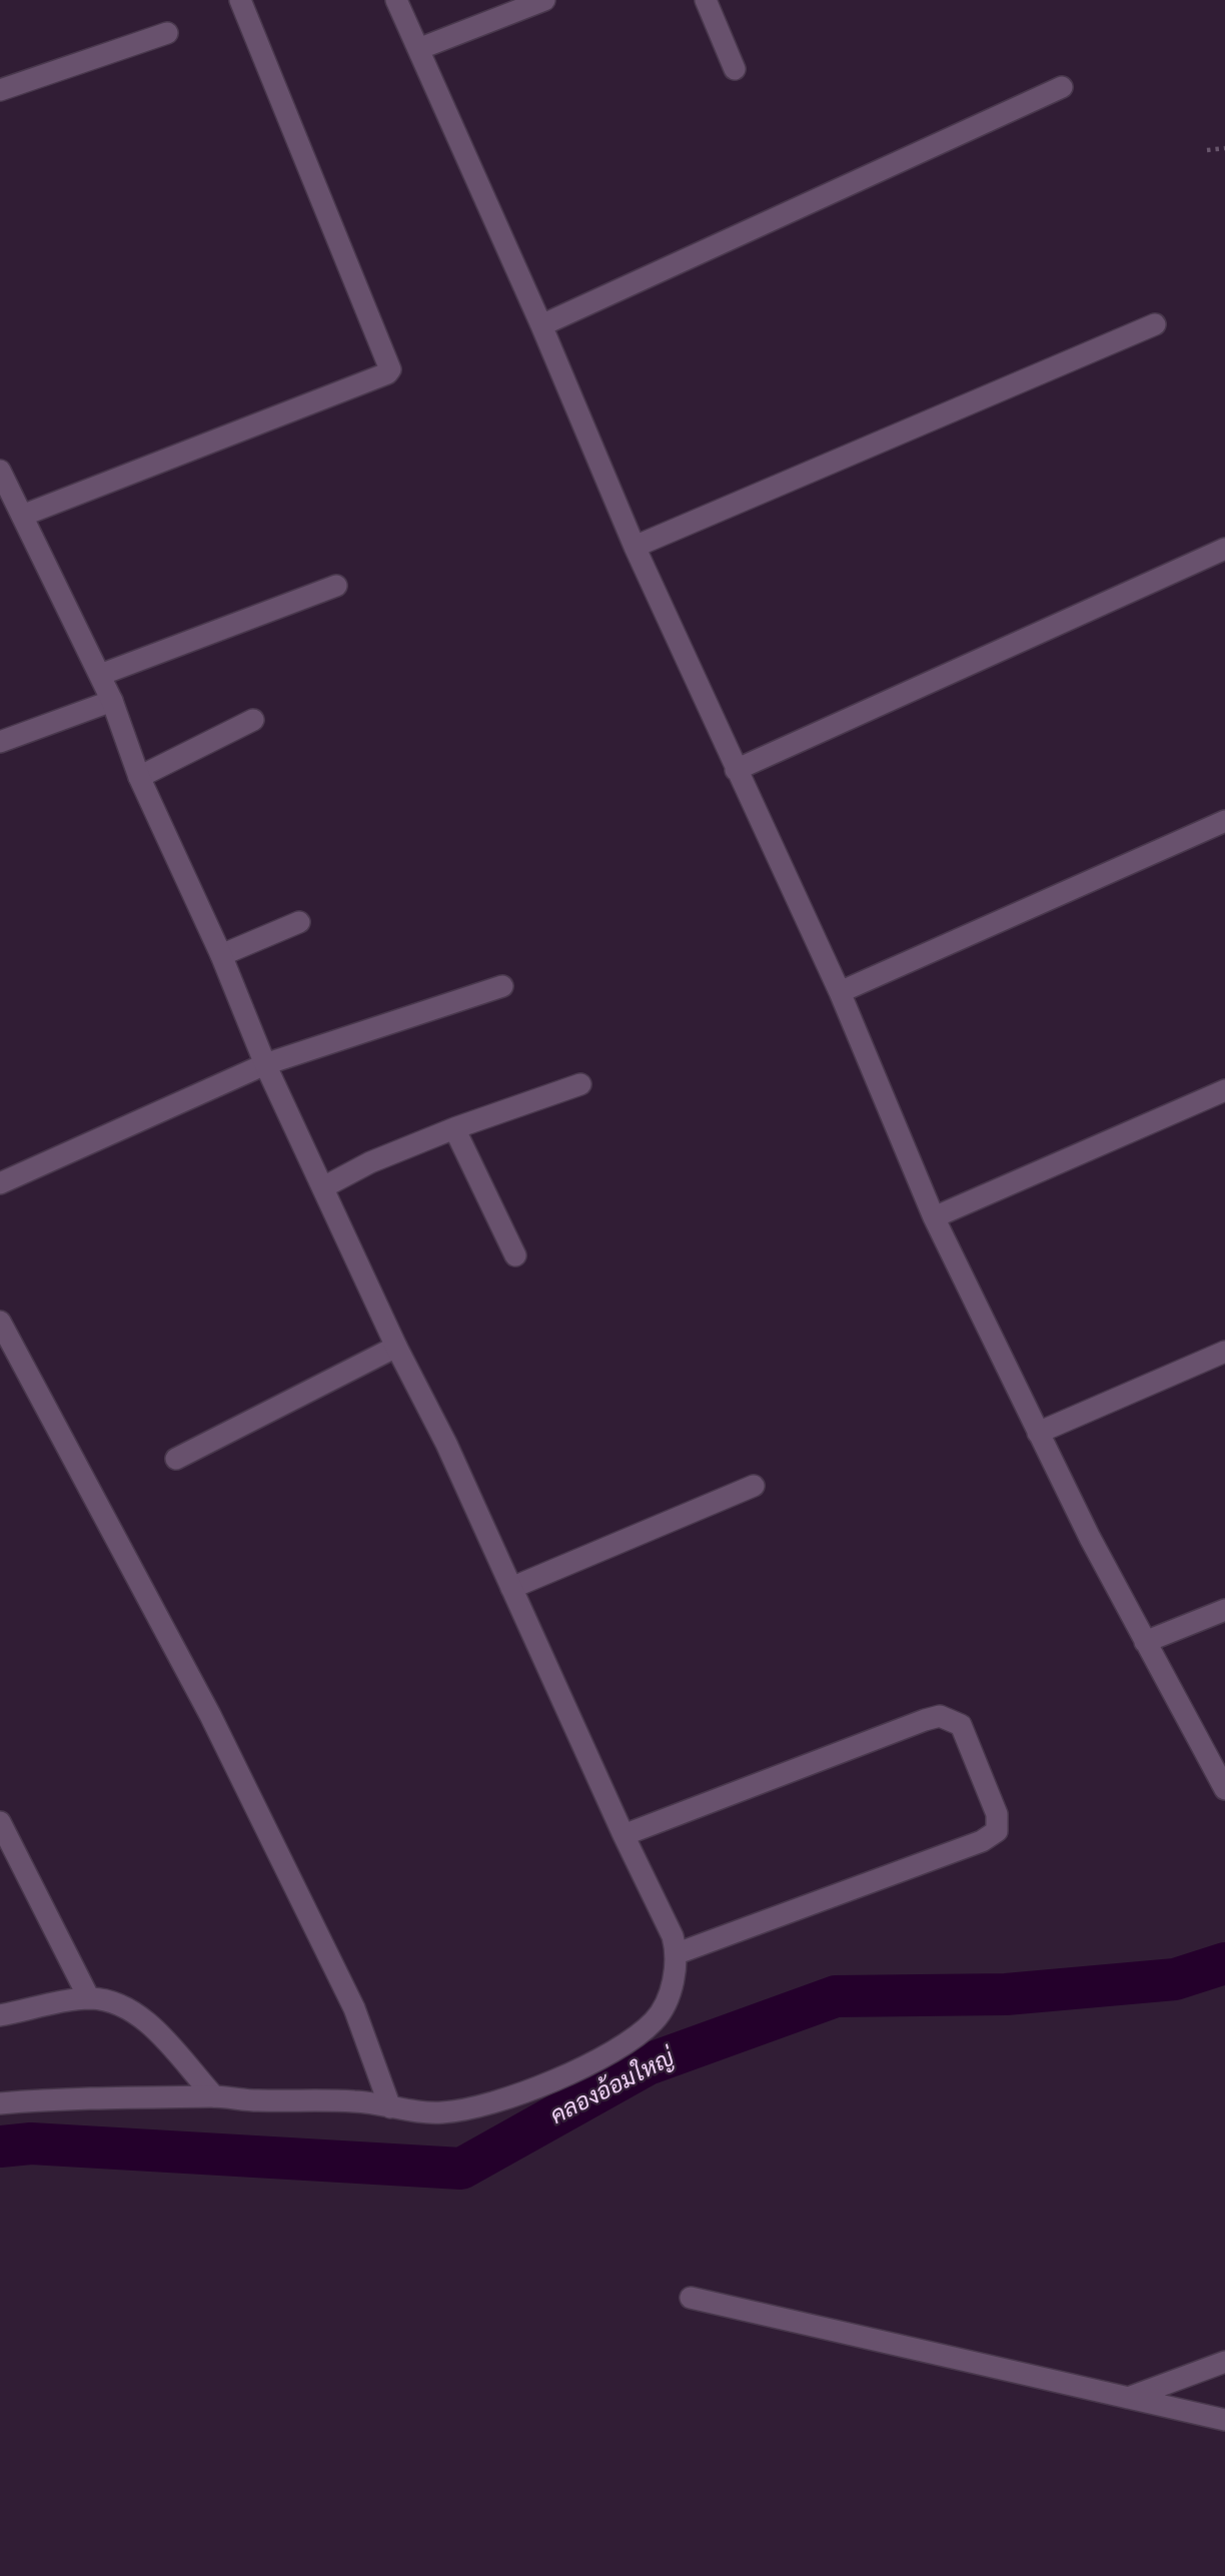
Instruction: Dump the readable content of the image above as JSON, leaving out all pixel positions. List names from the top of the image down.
{
  "water": ["คลองอ้อมใหญ่"]
}
